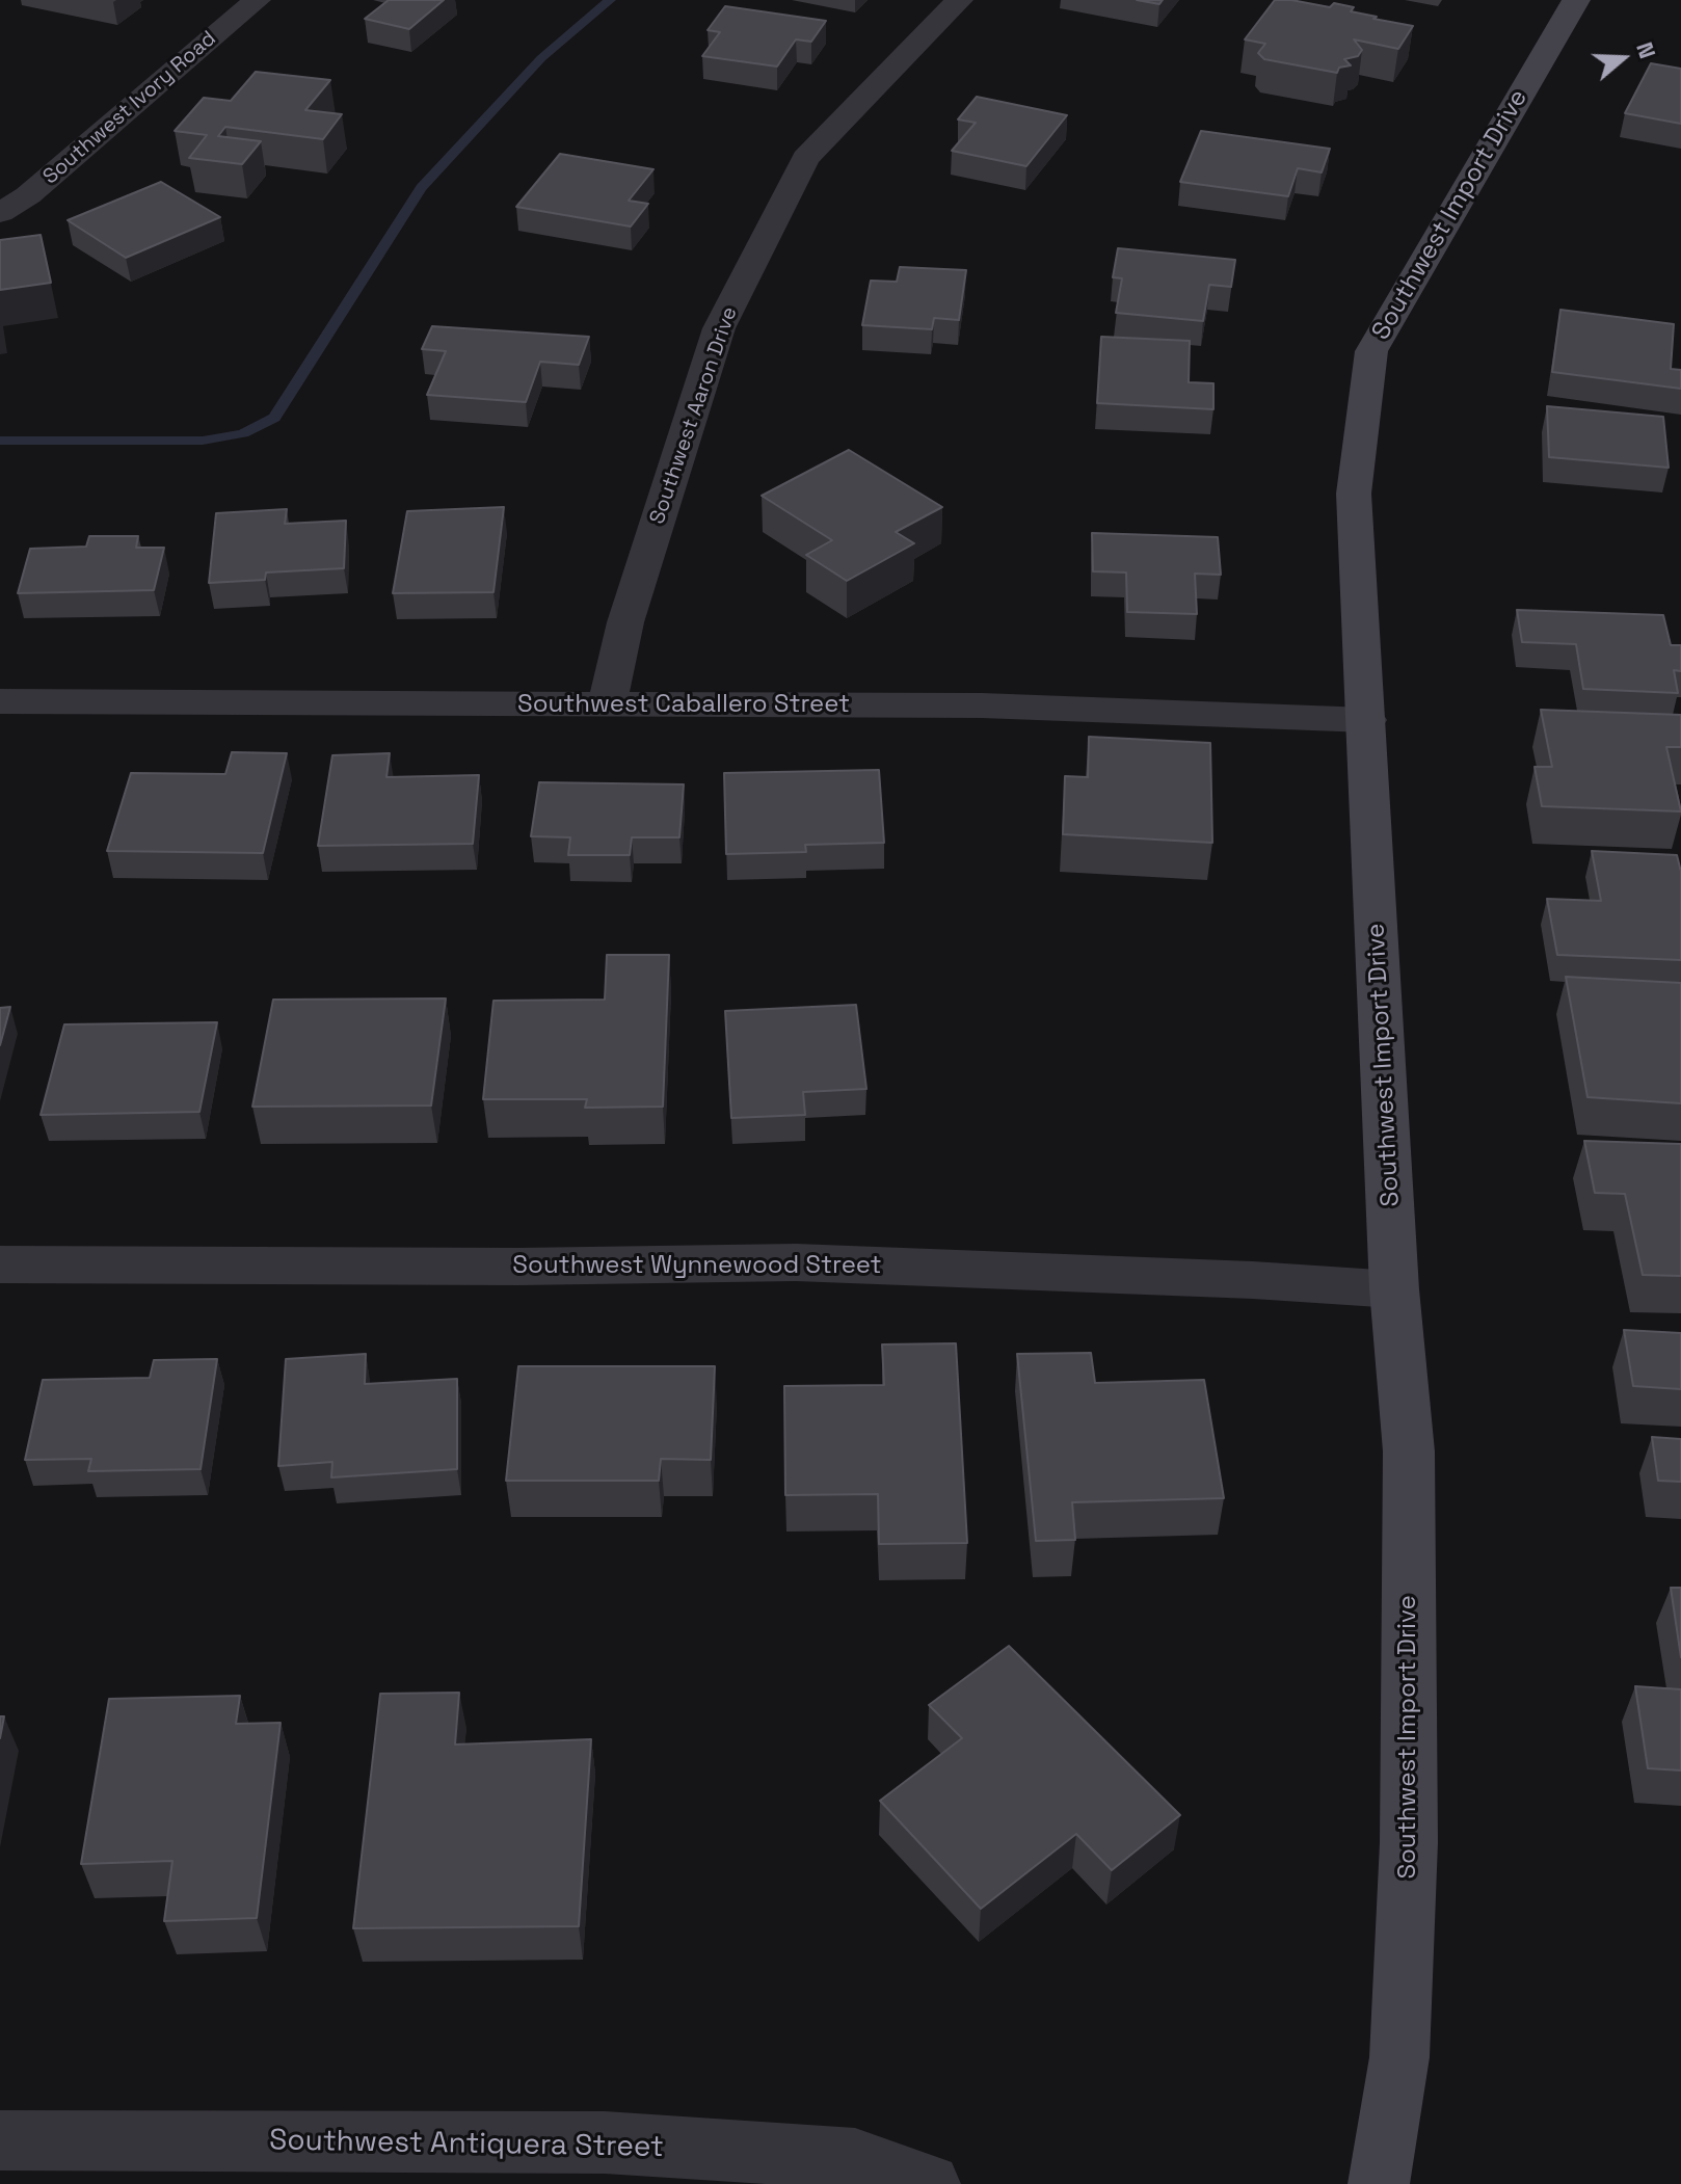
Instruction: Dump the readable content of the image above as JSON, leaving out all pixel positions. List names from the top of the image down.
{
  "streets": {
    "street": [
      "Southwest Ivory Road",
      "Southwest Import Drive",
      "Southwest Aaron Drive",
      "Southwest Caballero Street",
      "Southwest Wynnewood Street",
      "Southwest Antiquera Street"
    ]
  },
  "crossings": [
    ["Southwest Import Drive", "Southwest Caballero Street"],
    ["Southwest Import Drive", "Southwest Wynnewood Street"],
    ["Southwest Aaron Drive", "Southwest Caballero Street"]
  ],
  "north": "right"
}
